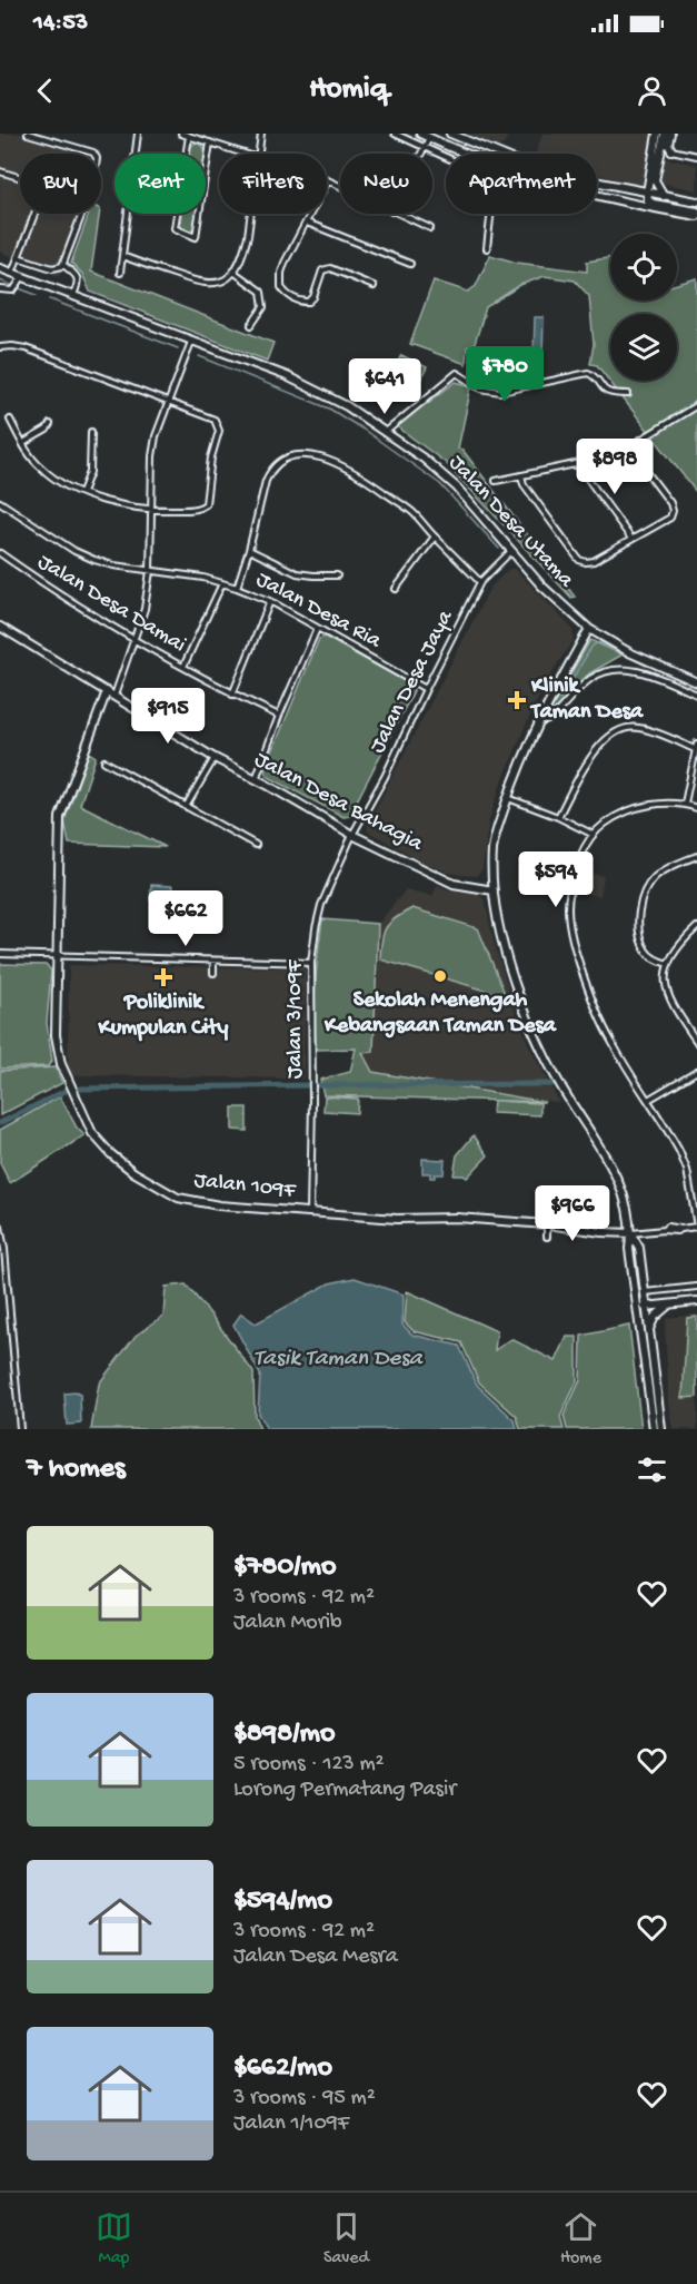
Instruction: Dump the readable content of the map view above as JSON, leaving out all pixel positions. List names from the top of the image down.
{
  "streets": {
    "street": [
      "Jalan Desa Utama",
      "Jalan Desa Damai",
      "Jalan Desa Ria",
      "Jalan Desa Jaya",
      "Jalan Desa Bahagia",
      "Jalan 3/109F",
      "Jalan 109F"
    ]
  },
  "crossings": [
    ["Jalan Desa Utama", "Jalan Desa Jaya"],
    ["Jalan Desa Ria", "Jalan Desa Jaya"],
    ["Jalan Desa Jaya", "Jalan Desa Bahagia"],
    ["Jalan Desa Jaya", "Jalan 3/109F"],
    ["Jalan Desa Bahagia", "Jalan 3/109F"],
    ["Jalan Desa Bahagia", "Jalan 109F"],
    ["Jalan 3/109F", "Jalan 109F"]
  ],
  "water": ["Tasik Taman Desa"],
  "places": {
    "health": ["Klinik Taman Desa", "Poliklinik Kumpulan City"],
    "other": ["Sekolah Menengah Kebangsaan Taman Desa"]
  },
  "page": {
    "status": "14:53",
    "header": "Homiq",
    "chip": [
      "Buy",
      "Rent",
      "Filters",
      "New",
      "Apartment"
    ],
    "price": [
      "$780",
      "$641",
      "$898",
      "$915",
      "$594",
      "$662",
      "$966"
    ],
    "heading": "7 homes",
    "list": [
      {
        "name": "$780/mo",
        "note": "3 rooms · 92 m² · Jalan Morib"
      },
      {
        "name": "$898/mo",
        "note": "5 rooms · 123 m² · Lorong Permatang Pasir"
      },
      {
        "name": "$594/mo",
        "note": "3 rooms · 92 m² · Jalan Desa Mesra"
      },
      {
        "name": "$662/mo",
        "note": "3 rooms · 95 m² · Jalan 1/109F"
      }
    ],
    "tabs": ["Map", "Saved", "Home"]
  }
}
